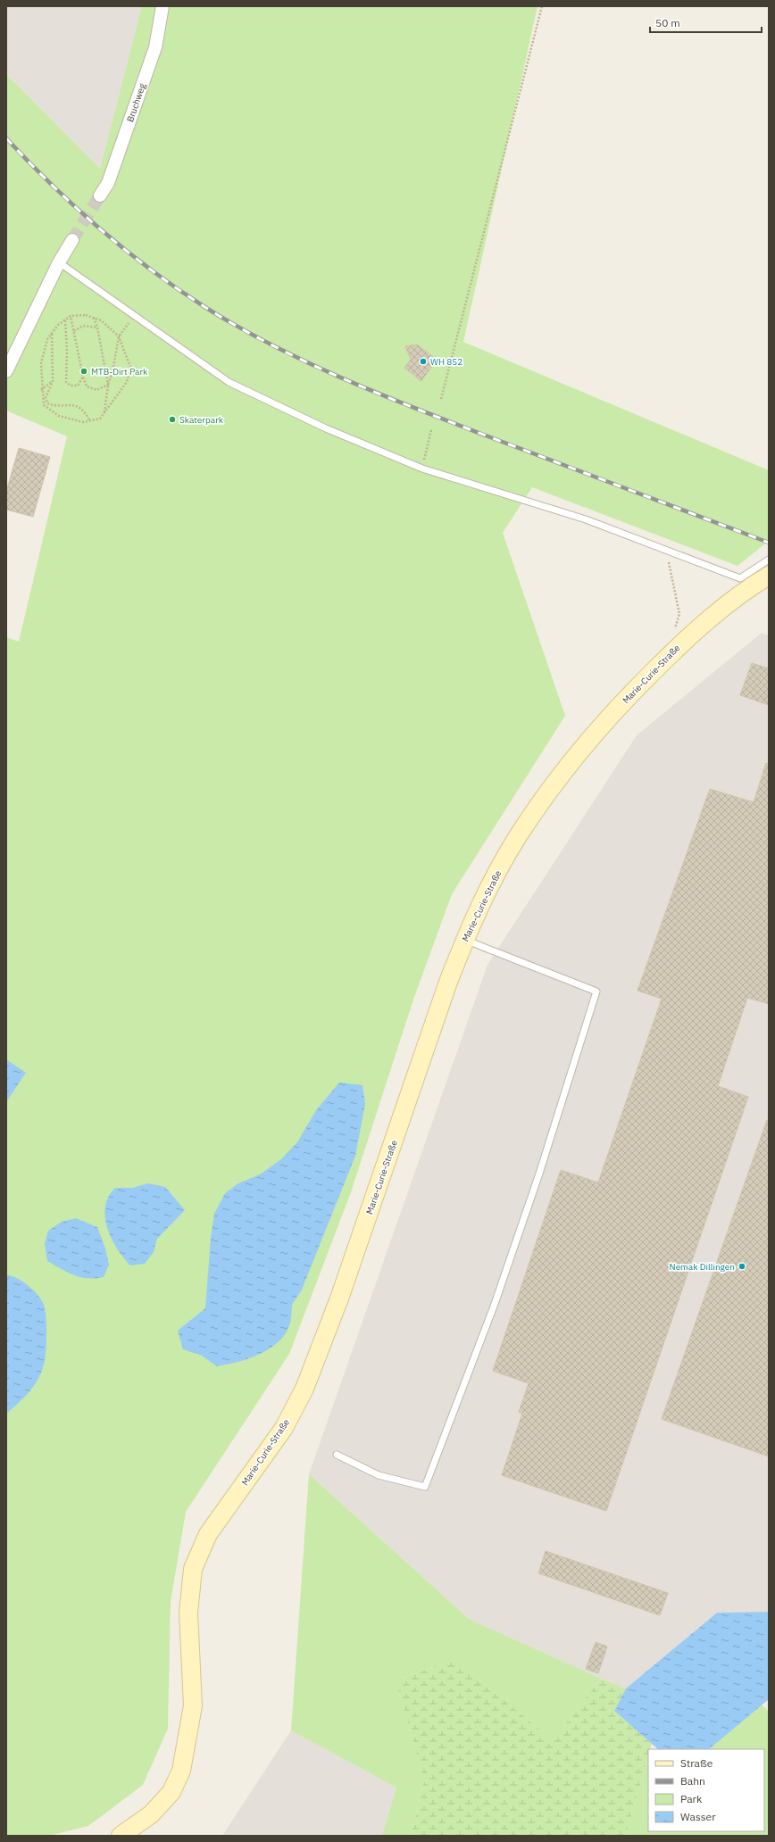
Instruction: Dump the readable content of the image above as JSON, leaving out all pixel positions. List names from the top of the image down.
{
  "streets": {
    "main road": ["Marie-Curie-Straße"],
    "street": ["Bruchweg"]
  },
  "places": [
    "WH 852",
    "MTB-Dirt Park",
    "Skaterpark",
    "Nemak Dillingen"
  ],
  "legend": [
    "Straße",
    "Bahn",
    "Park",
    "Wasser"
  ],
  "scale_bar": "50 m"
}
